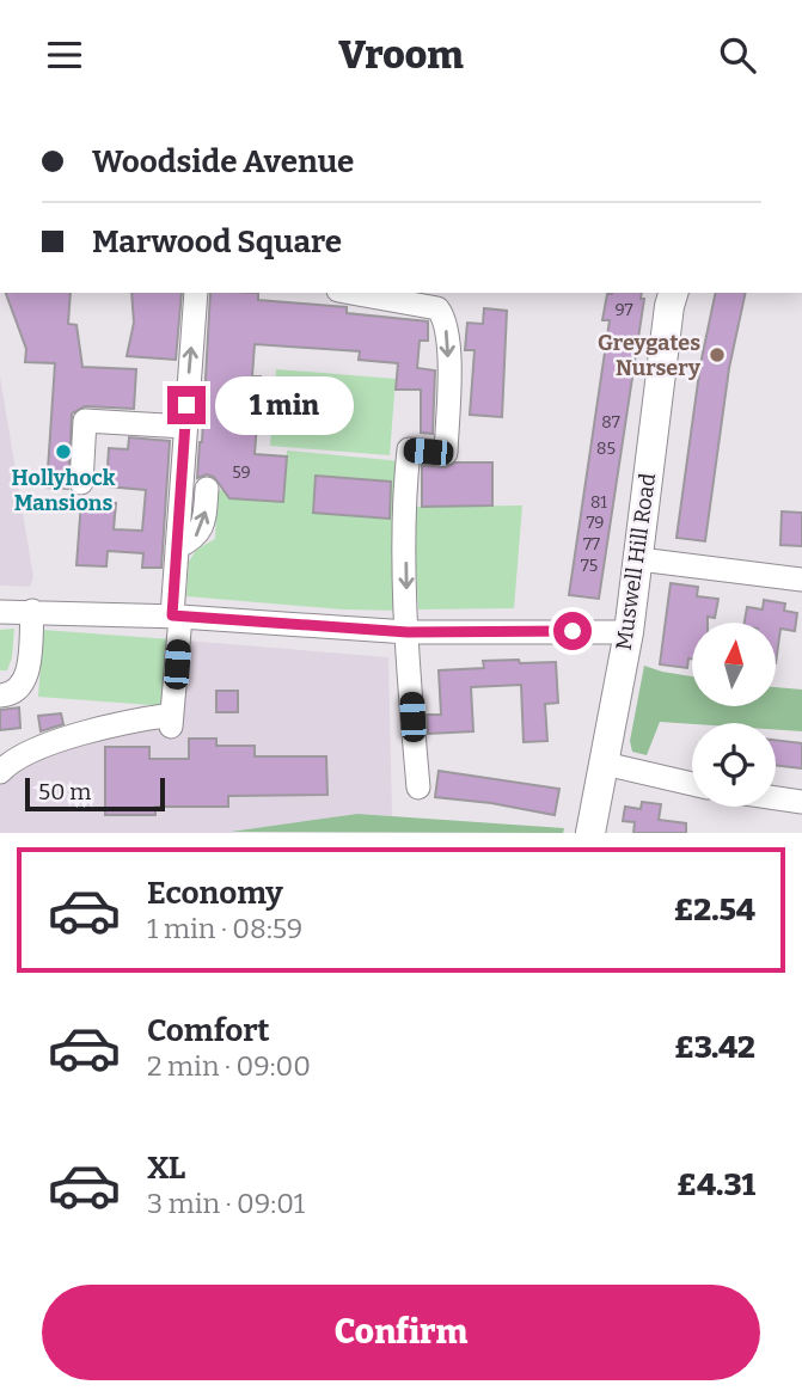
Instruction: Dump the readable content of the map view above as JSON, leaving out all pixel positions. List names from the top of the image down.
{
  "streets": {
    "main road": ["Muswell Hill Road"]
  },
  "places": ["Greygates Nursery", "Hollyhock Mansions"],
  "house_numbers": [
    "97",
    "87",
    "85",
    "59",
    "81",
    "79",
    "77",
    "75"
  ],
  "scale_bar": "50 m",
  "north": "top",
  "page": {
    "header": "Vroom",
    "banner": ["Woodside Avenue", "Marwood Square"],
    "bubble": "1 min",
    "scale": "50 m",
    "list": [
      {
        "name": "Economy",
        "note": "1 min · 08:59",
        "value": "£2.54"
      },
      {
        "name": "Comfort",
        "note": "2 min · 09:00",
        "value": "£3.42"
      },
      {
        "name": "XL",
        "note": "3 min · 09:01",
        "value": "£4.31"
      }
    ],
    "buttons": "Confirm"
  }
}
